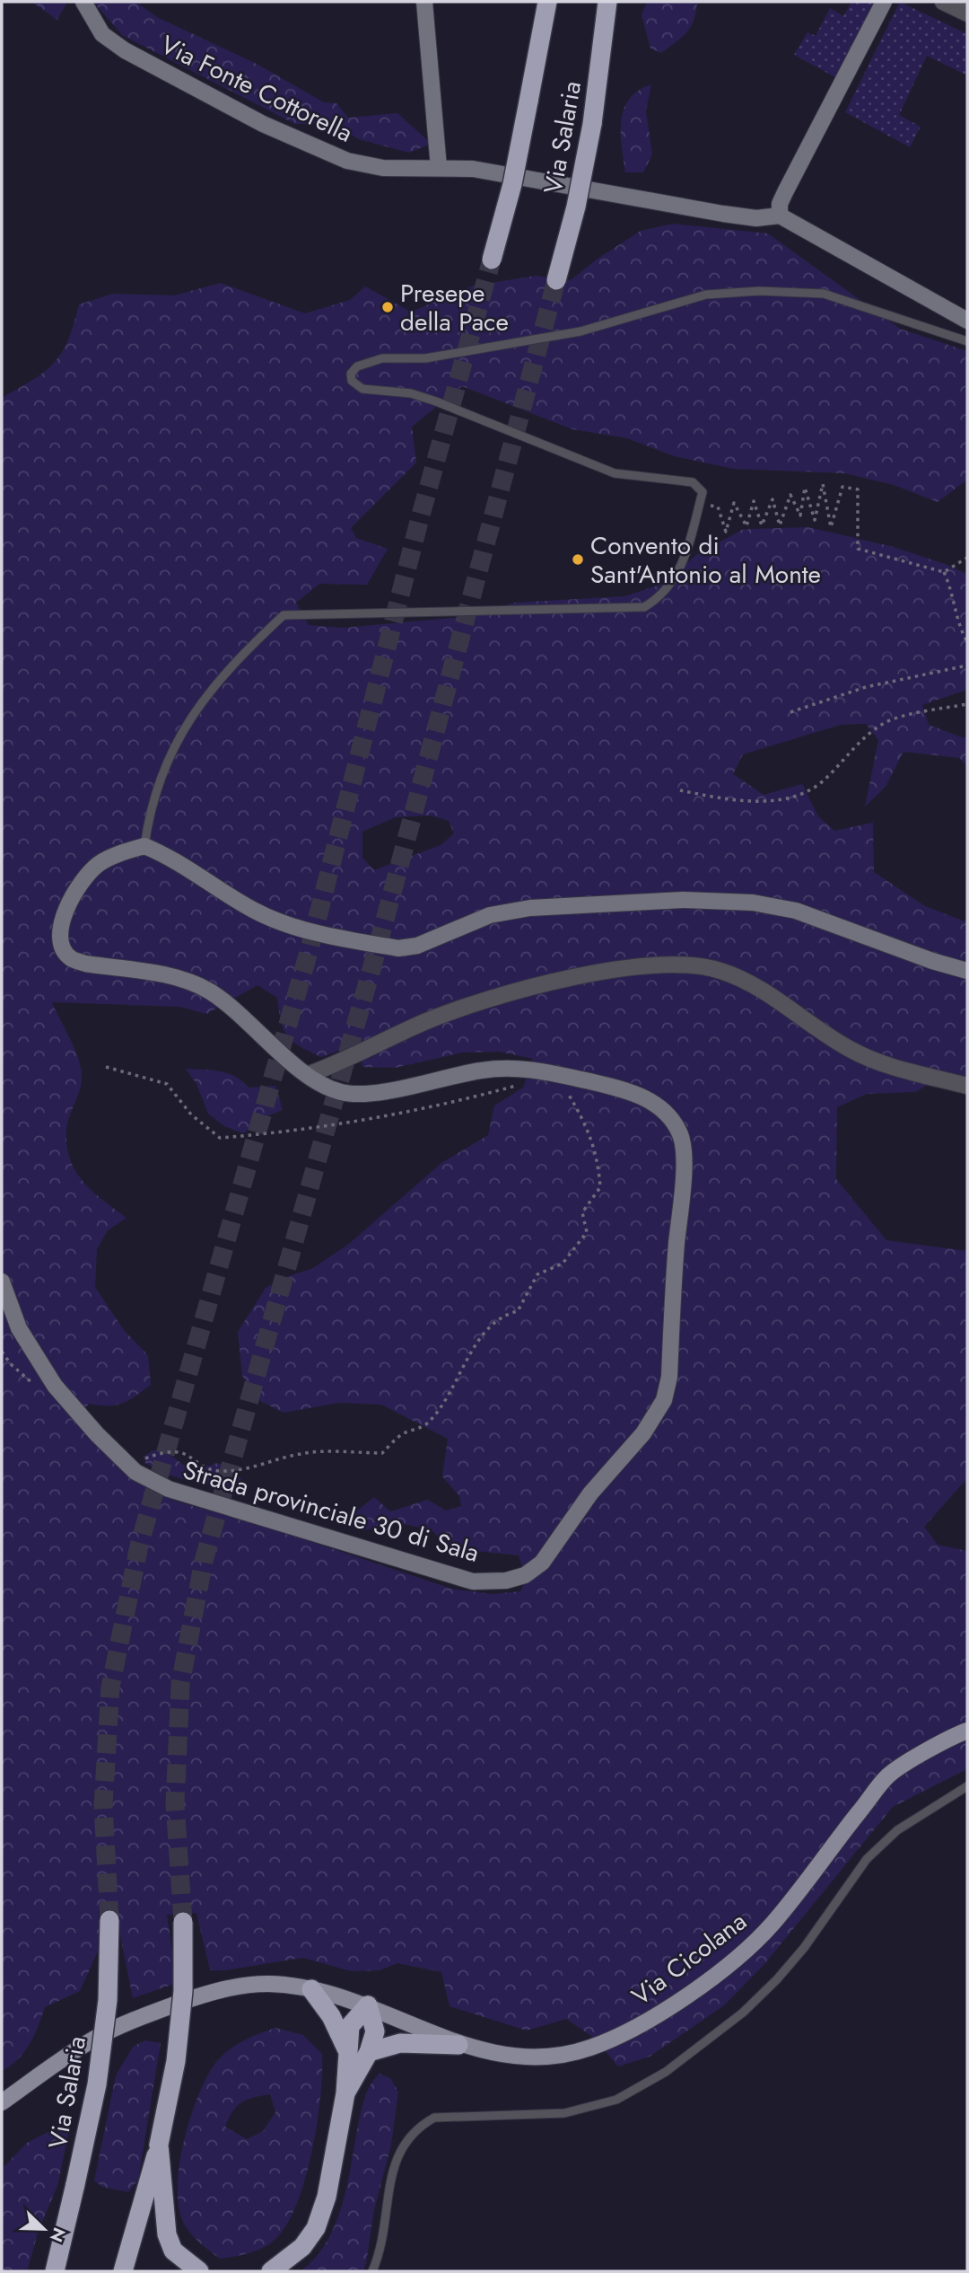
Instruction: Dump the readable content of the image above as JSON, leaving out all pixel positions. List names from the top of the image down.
{
  "streets": {
    "highway": ["Via Salaria"],
    "main road": ["Via Cicolana"],
    "street": ["Via Fonte Cottorella", "Strada provinciale 30 di Sala"]
  },
  "places": ["Presepe della Pace", "Convento di Sant'Antonio al Monte"],
  "north": "bottom right"
}
